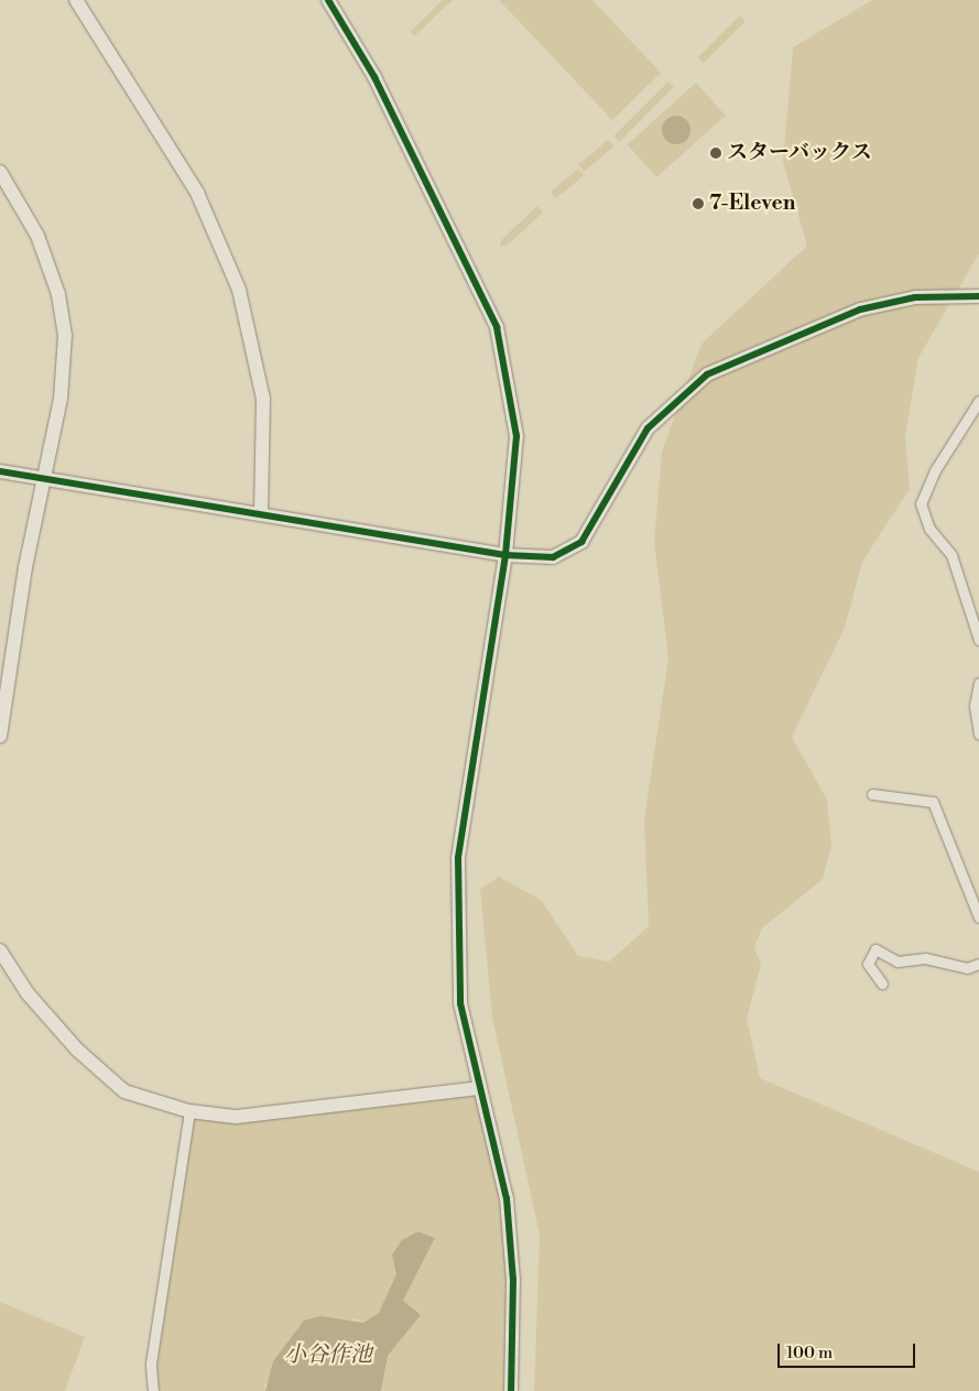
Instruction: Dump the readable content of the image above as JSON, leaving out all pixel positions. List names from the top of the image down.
{
  "water": ["小谷作池"],
  "places": ["スターバックス", "7-Eleven"],
  "scale_bar": "100 m"
}
